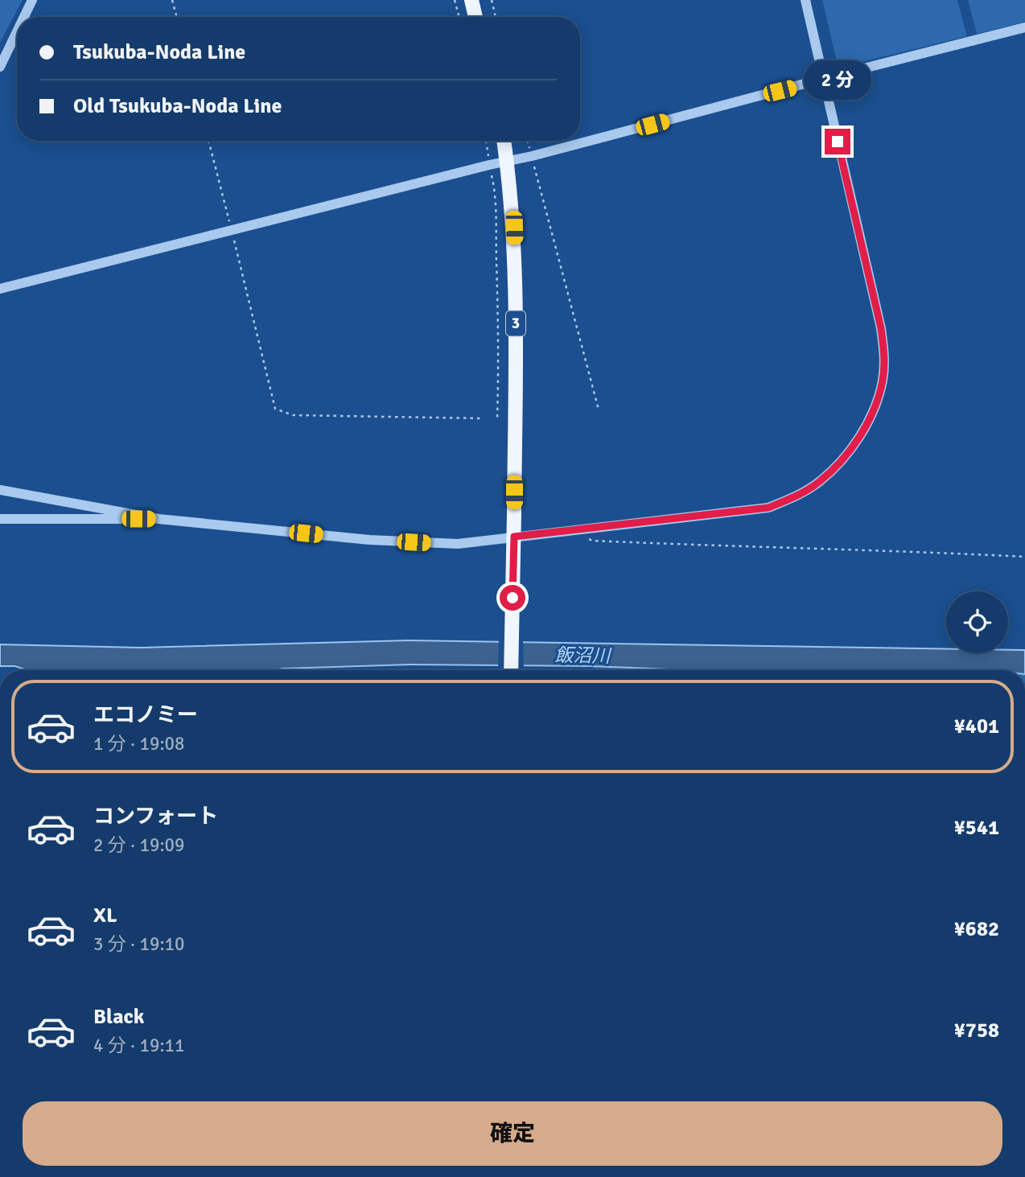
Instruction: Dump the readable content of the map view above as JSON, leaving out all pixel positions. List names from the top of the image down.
{
  "streets": {
    "main road": ["3"]
  },
  "water": ["飯沼川"],
  "page": {
    "banner": ["Tsukuba-Noda Line", "Old Tsukuba-Noda Line"],
    "bubble": "2 分",
    "list": [
      {
        "name": "エコノミー",
        "note": "1 分 · 19:08",
        "value": "¥401"
      },
      {
        "name": "コンフォート",
        "note": "2 分 · 19:09",
        "value": "¥541"
      },
      {
        "name": "XL",
        "note": "3 分 · 19:10",
        "value": "¥682"
      },
      {
        "name": "Black",
        "note": "4 分 · 19:11",
        "value": "¥758"
      }
    ],
    "buttons": "確定"
  }
}
